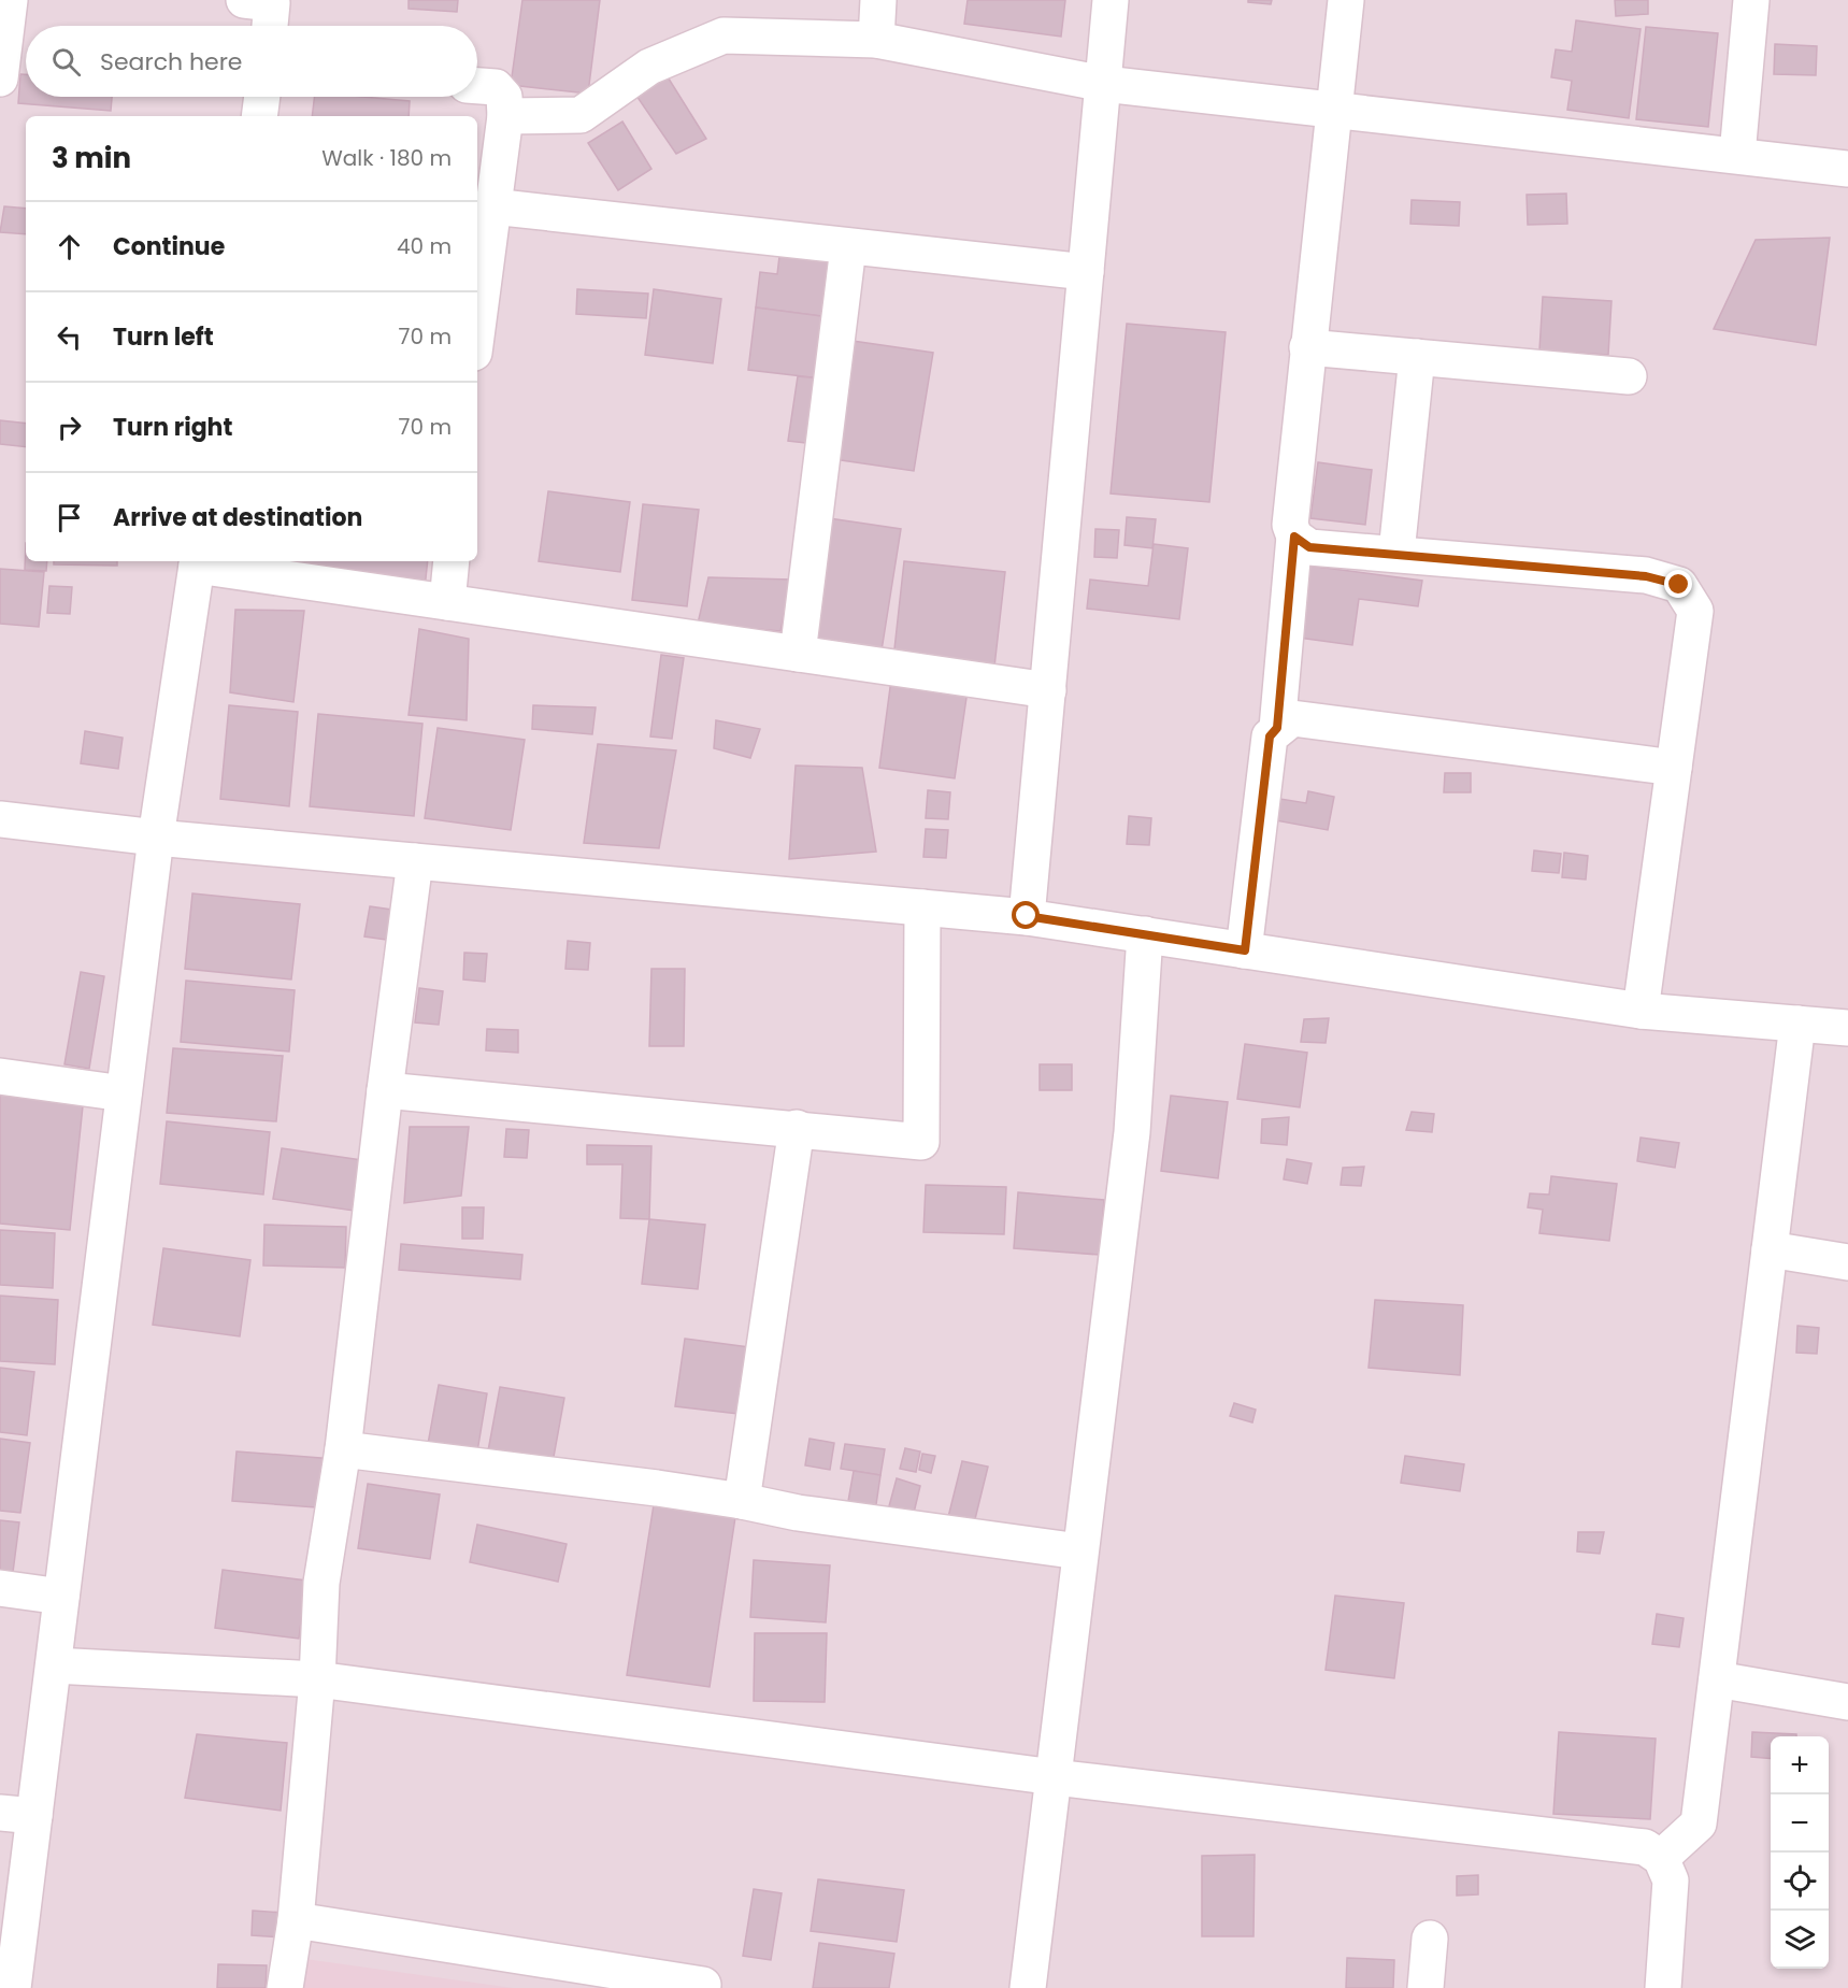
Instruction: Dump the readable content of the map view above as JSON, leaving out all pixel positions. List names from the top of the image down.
{
  "page": {
    "search": "Search here",
    "heading": ["3 min", "Walk · 180 m"],
    "list": [
      ["Continue", "40 m"],
      ["Turn left", "70 m"],
      ["Turn right", "70 m"],
      "Arrive at destination"
    ],
    "map_buttons": ["+", "−"]
  }
}
